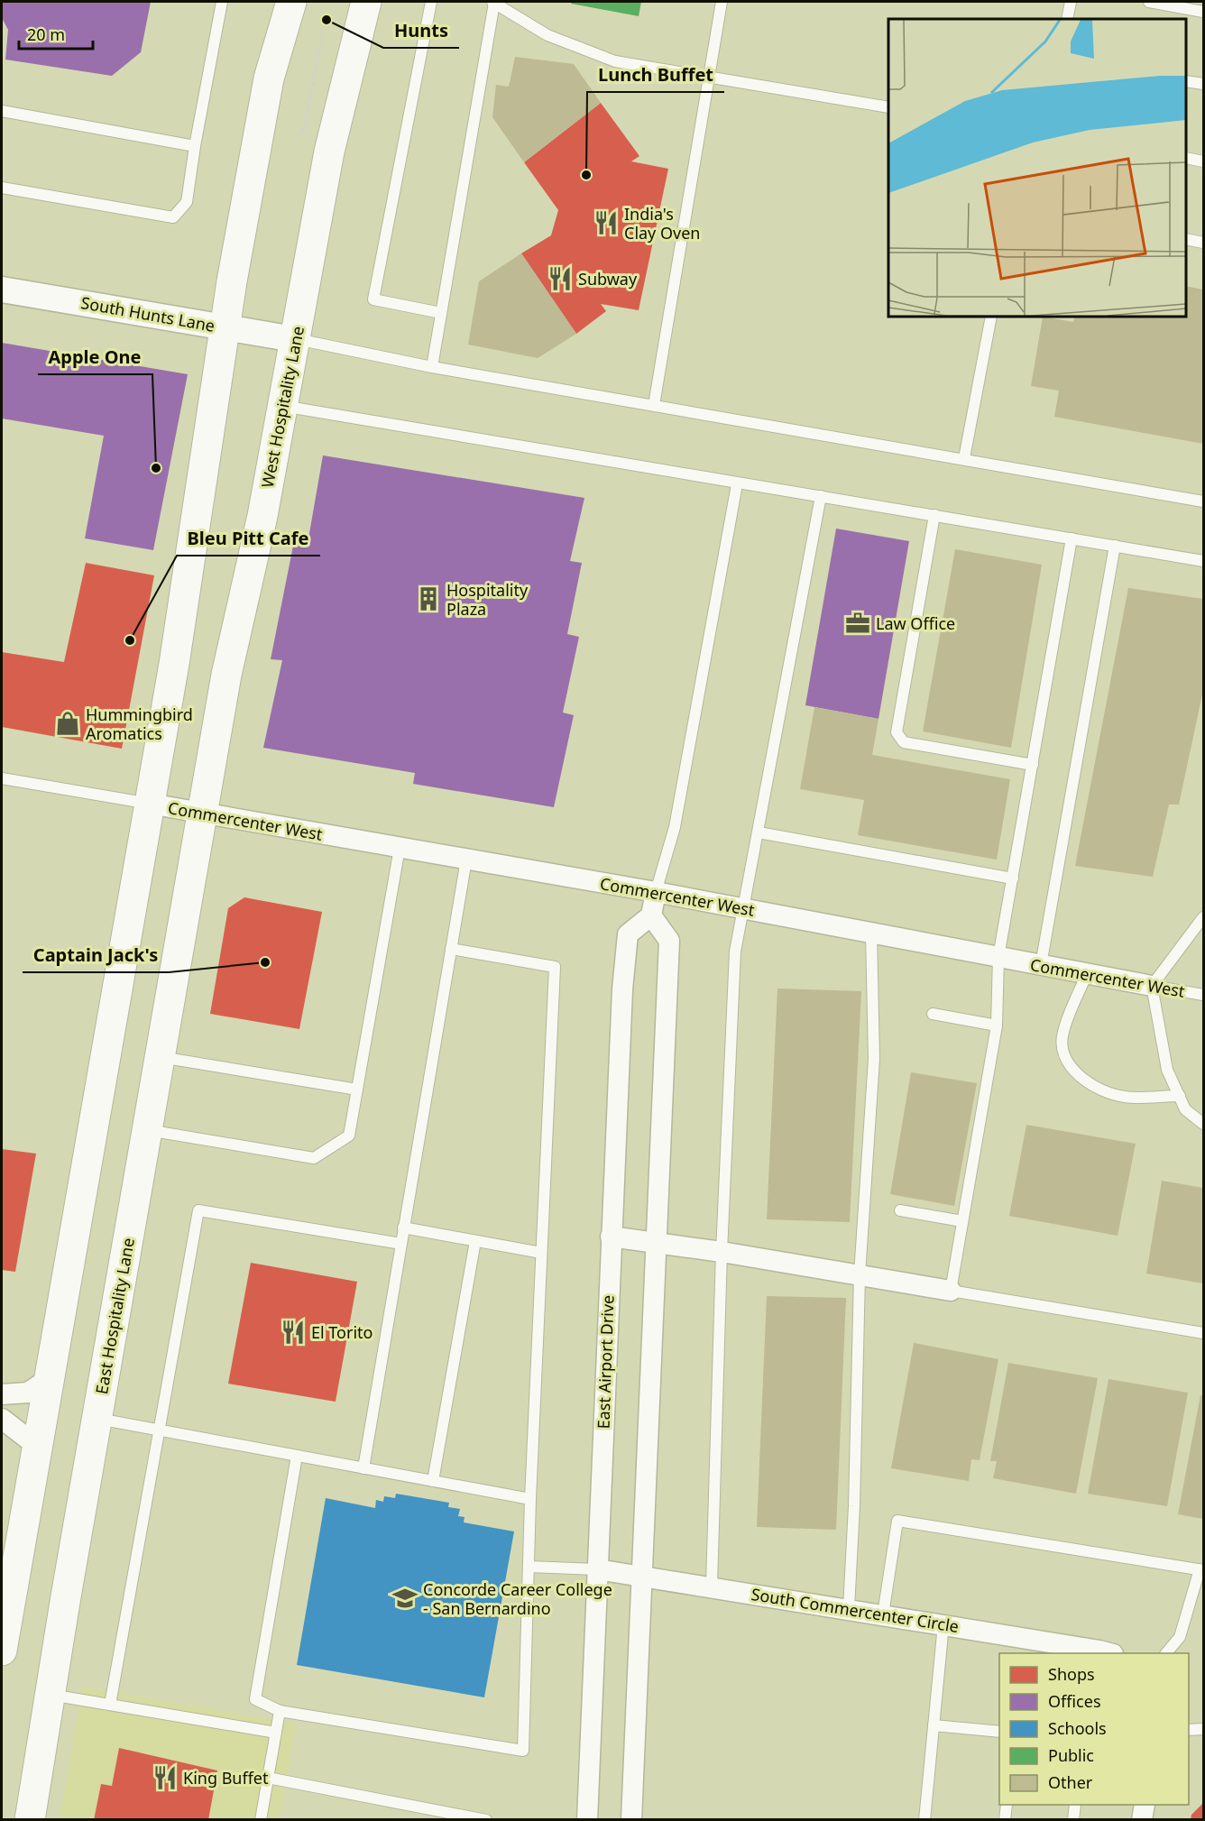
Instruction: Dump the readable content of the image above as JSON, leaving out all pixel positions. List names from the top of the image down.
{
  "streets": {
    "main road": ["West Hospitality Lane", "East Hospitality Lane"],
    "street": [
      "South Hunts Lane",
      "Commercenter West",
      "East Airport Drive",
      "South Commercenter Circle"
    ]
  },
  "crossings": [
    ["South Hunts Lane", "West Hospitality Lane"],
    ["West Hospitality Lane", "Commercenter West"],
    ["West Hospitality Lane", "East Hospitality Lane"],
    ["Commercenter West", "East Hospitality Lane"],
    ["East Airport Drive", "South Commercenter Circle"]
  ],
  "places": {
    "other": [
      "Hunts",
      "Lunch Buffet",
      "Apple One",
      "Bleu Pitt Cafe",
      "Captain Jack's"
    ],
    "restaurant": [
      "India's Clay Oven",
      "Subway",
      "El Torito",
      "King Buffet"
    ],
    "building": ["Hospitality Plaza"],
    "office": ["Law Office"],
    "shop": ["Hummingbird Aromatics"],
    "school or university": ["Concorde Career College - San Bernardino"]
  },
  "legend": [
    "Shops",
    "Offices",
    "Schools",
    "Public",
    "Other"
  ],
  "scale_bar": "20 m"
}
